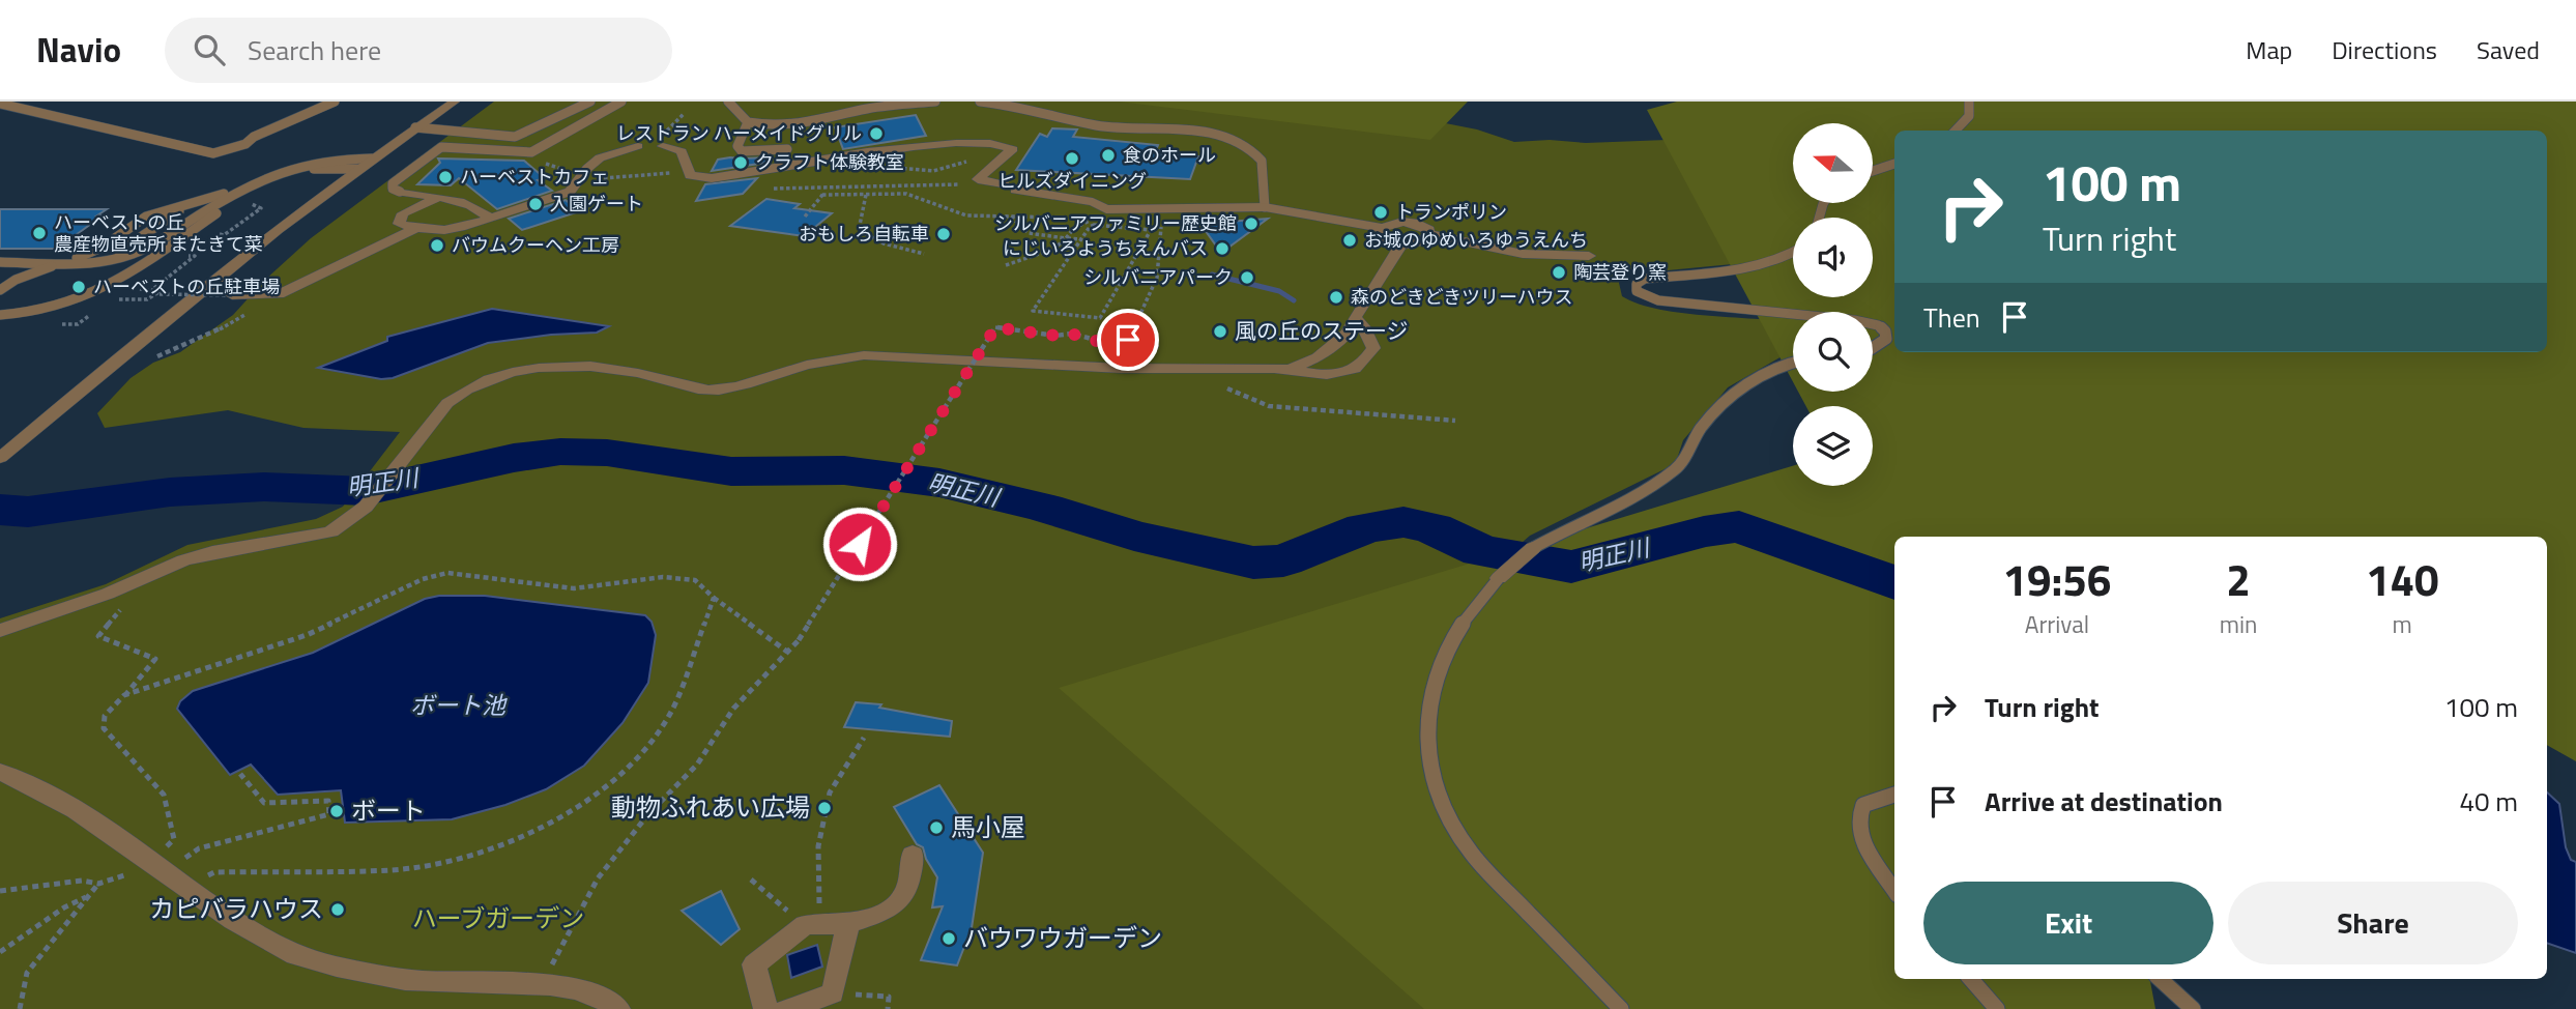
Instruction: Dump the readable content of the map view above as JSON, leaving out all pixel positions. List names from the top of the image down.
{
  "water": ["明正川", "ボート池"],
  "parks": ["ハーブガーデン"],
  "places": [
    "レストラン ハーメイドグリル",
    "食のホール",
    "ヒルズダイニング",
    "クラフト体験教室",
    "ハーベストカフェ",
    "入園ゲート",
    "トランポリン",
    "シルバニアファミリー歴史館",
    "ハーベストの丘 農産物直売所 またきて菜",
    "おもしろ自転車",
    "お城のゆめいろゆうえんち",
    "バウムクーヘン工房",
    "にじいろようちえんバス",
    "陶芸登り窯",
    "シルバニアパーク",
    "ハーベストの丘駐車場",
    "森のどきどきツリーハウス",
    "風の丘のステージ",
    "動物ふれあい広場",
    "ボート",
    "馬小屋",
    "カピバラハウス",
    "バウワウガーデン"
  ],
  "north": "left",
  "page": {
    "header": "Navio",
    "search": "Search here",
    "nav": ["Map", "Directions", "Saved"],
    "turn": ["100 m", "Turn right"],
    "then": "Then",
    "eta": [
      "19:56",
      "Arrival",
      "2",
      "min",
      "140",
      "m"
    ],
    "list": [
      {
        "name": "Turn right",
        "value": "100 m"
      },
      {
        "name": "Arrive at destination",
        "value": "40 m"
      }
    ],
    "buttons": ["Exit", "Share"]
  }
}
